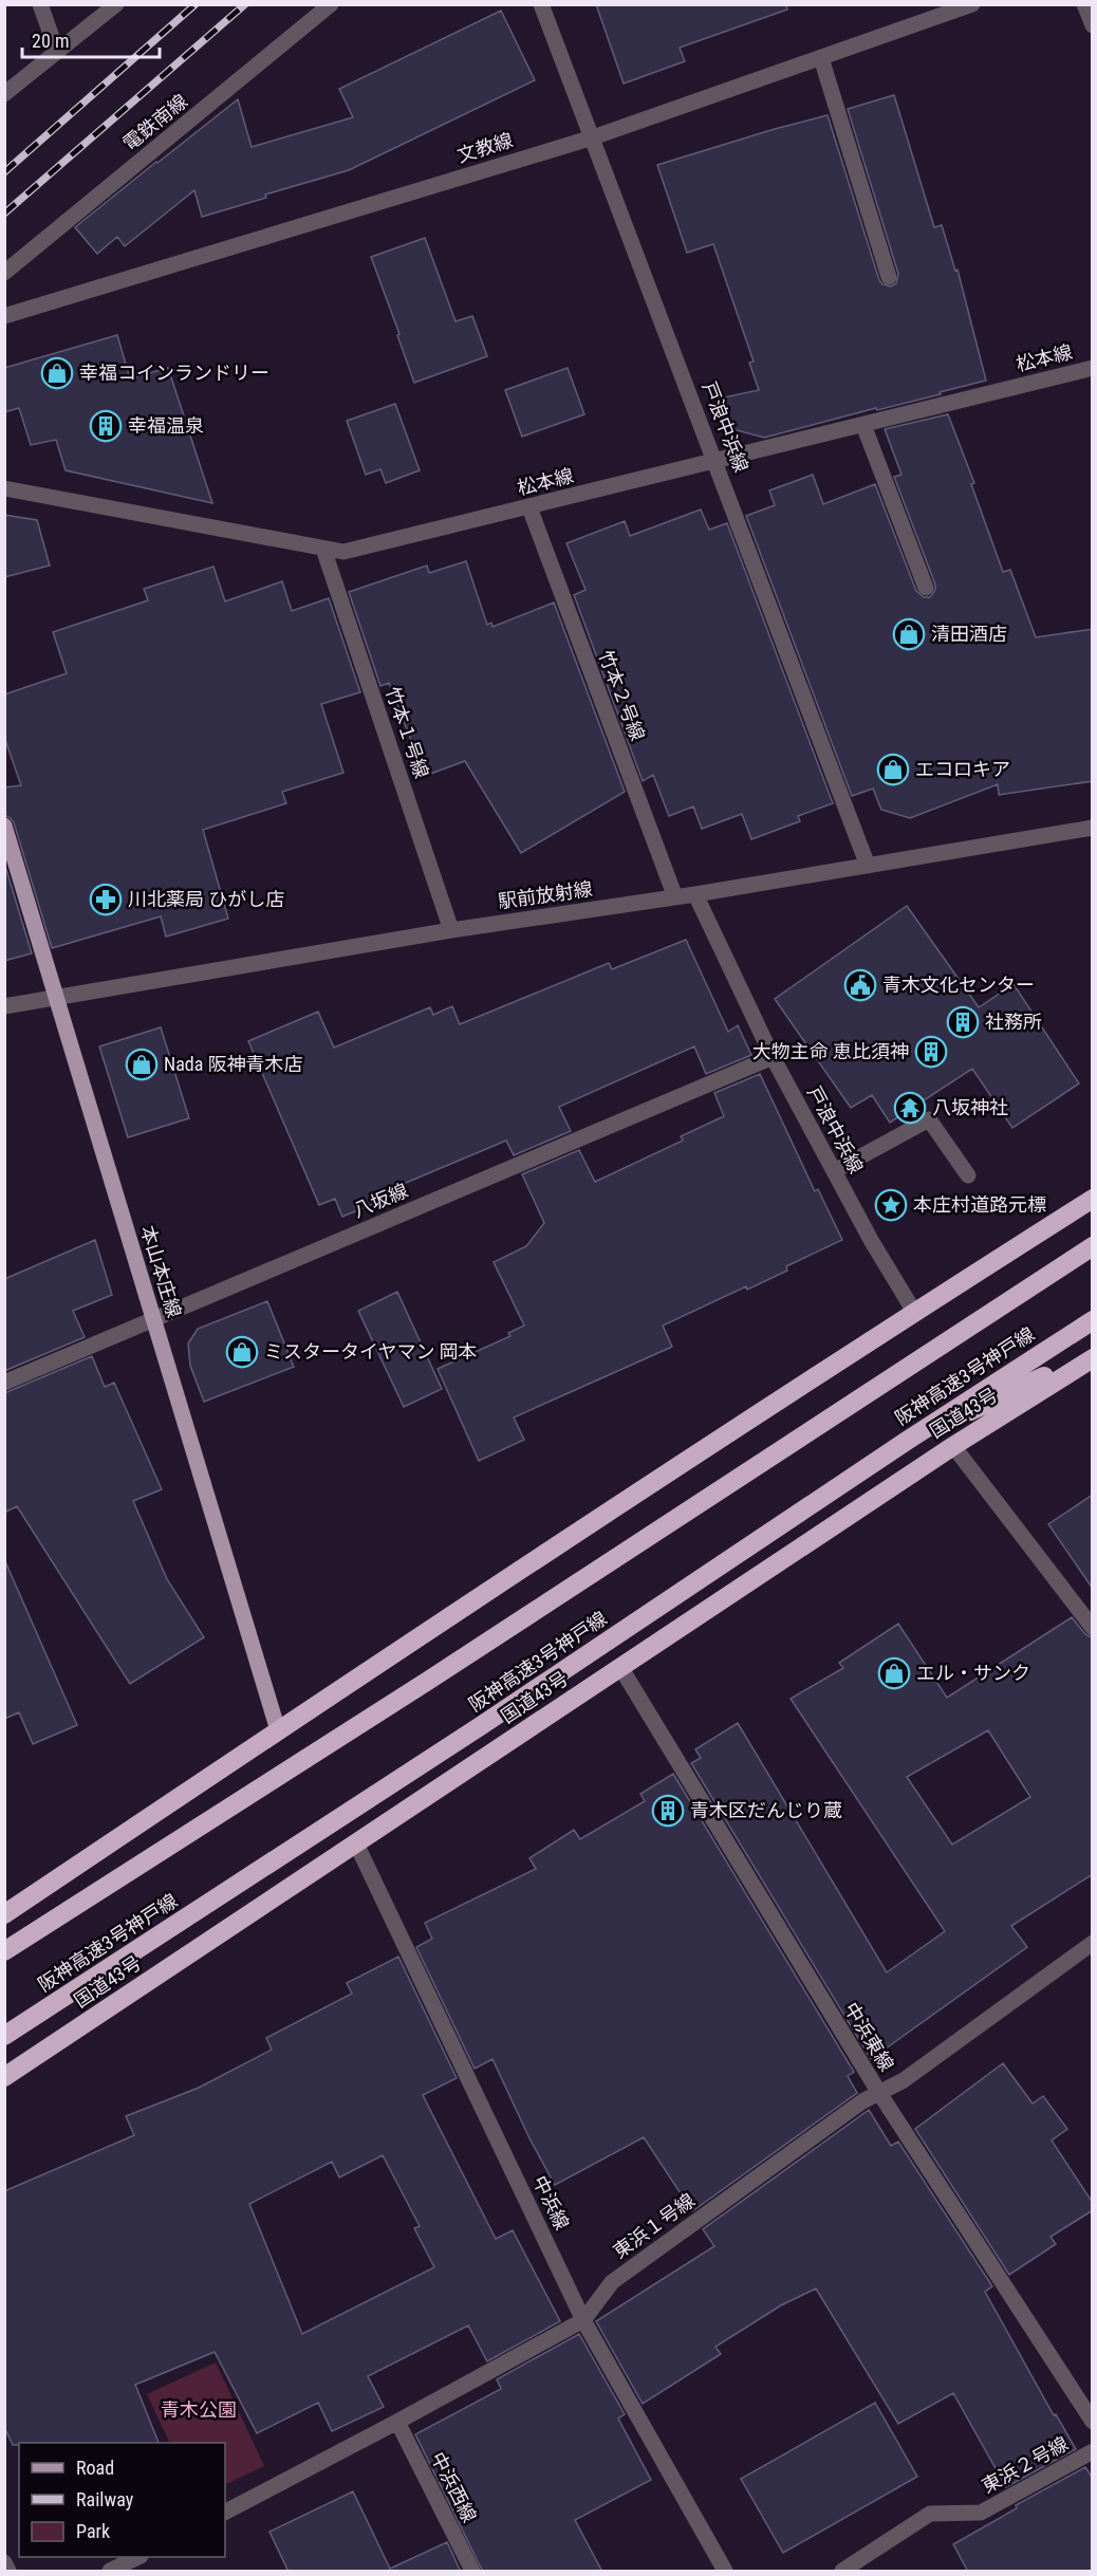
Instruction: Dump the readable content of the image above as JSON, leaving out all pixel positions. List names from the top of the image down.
{
  "streets": {
    "highway": ["阪神高速3号神戸線", "国道43号"],
    "main road": ["本山本庄線"],
    "street": [
      "電鉄南線",
      "文教線",
      "松本線",
      "戸浪中浜線",
      "竹本２号線",
      "竹本１号線",
      "駅前放射線",
      "八坂線",
      "中浜東線",
      "中浜線",
      "東浜１号線",
      "東浜２号線",
      "中浜西線"
    ]
  },
  "crossings": [
    ["文教線", "戸浪中浜線"],
    ["松本線", "戸浪中浜線"],
    ["松本線", "竹本２号線"],
    ["松本線", "竹本１号線"],
    ["戸浪中浜線", "駅前放射線"],
    ["戸浪中浜線", "八坂線"],
    ["竹本２号線", "駅前放射線"],
    ["竹本１号線", "駅前放射線"],
    ["駅前放射線", "本山本庄線"],
    ["八坂線", "本山本庄線"],
    ["国道43号", "中浜東線"],
    ["国道43号", "中浜線"],
    ["中浜東線", "東浜１号線"],
    ["中浜線", "東浜１号線"],
    ["東浜１号線", "中浜西線"]
  ],
  "parks": ["青木公園"],
  "places": {
    "shop": [
      "幸福コインランドリー",
      "清田酒店",
      "エコロキア",
      "Nada 阪神青木店",
      "ミスタータイヤマン 岡本",
      "エル・サンク"
    ],
    "building": [
      "幸福温泉",
      "社務所",
      "大物主命 恵比須神",
      "青木区だんじり蔵"
    ],
    "pharmacy": ["川北薬局 ひがし店"],
    "public building": ["青木文化センター"],
    "temple": ["八坂神社"],
    "place": ["本庄村道路元標"]
  },
  "legend": ["Road", "Railway", "Park"],
  "scale_bar": "20 m"
}
